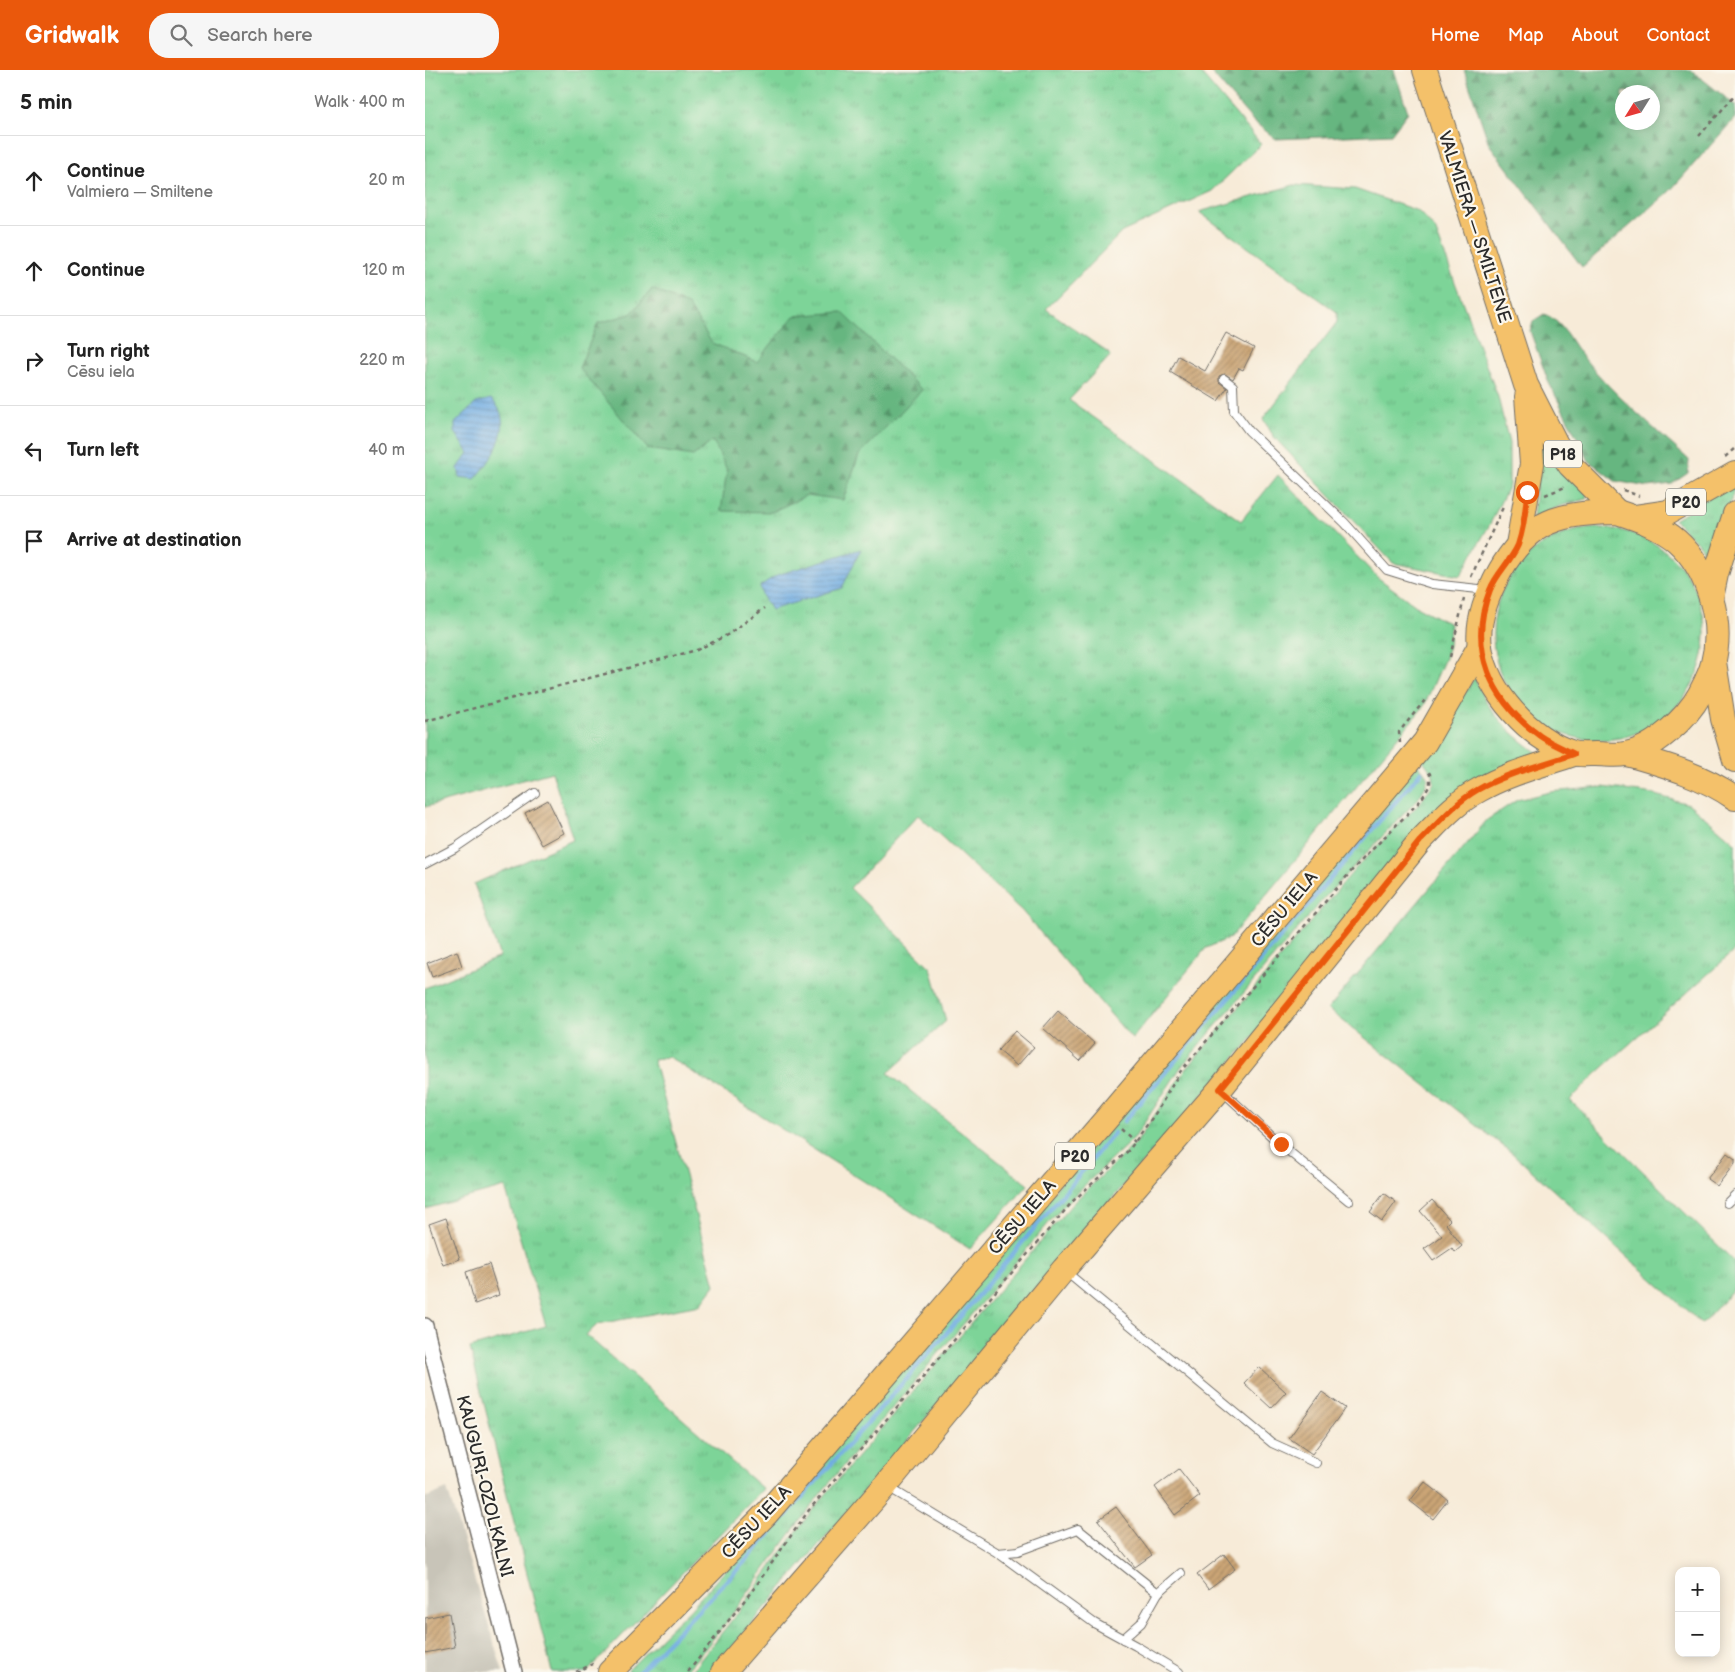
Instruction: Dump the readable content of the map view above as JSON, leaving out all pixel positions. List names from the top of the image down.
{
  "streets": {
    "main road": [
      "VALMIERA — SMILTENE",
      "P18",
      "P20",
      "CĒSU IELA"
    ],
    "street": ["KAUGURI-OZOLKALNI"]
  },
  "crossings": [
    ["VALMIERA — SMILTENE", "P18"],
    ["VALMIERA — SMILTENE", "P20"],
    ["P18", "P20"],
    ["P18", "CĒSU IELA"]
  ],
  "north": "bottom left",
  "page": {
    "header": "Gridwalk",
    "search": "Search here",
    "nav": [
      "Home",
      "Map",
      "About",
      "Contact"
    ],
    "heading": ["5 min", "Walk · 400 m"],
    "list": [
      ["Continue", "Valmiera — Smiltene", "20 m"],
      ["Continue", "120 m"],
      ["Turn right", "Cēsu iela", "220 m"],
      ["Turn left", "40 m"],
      "Arrive at destination"
    ],
    "map_buttons": ["+", "−"]
  }
}
